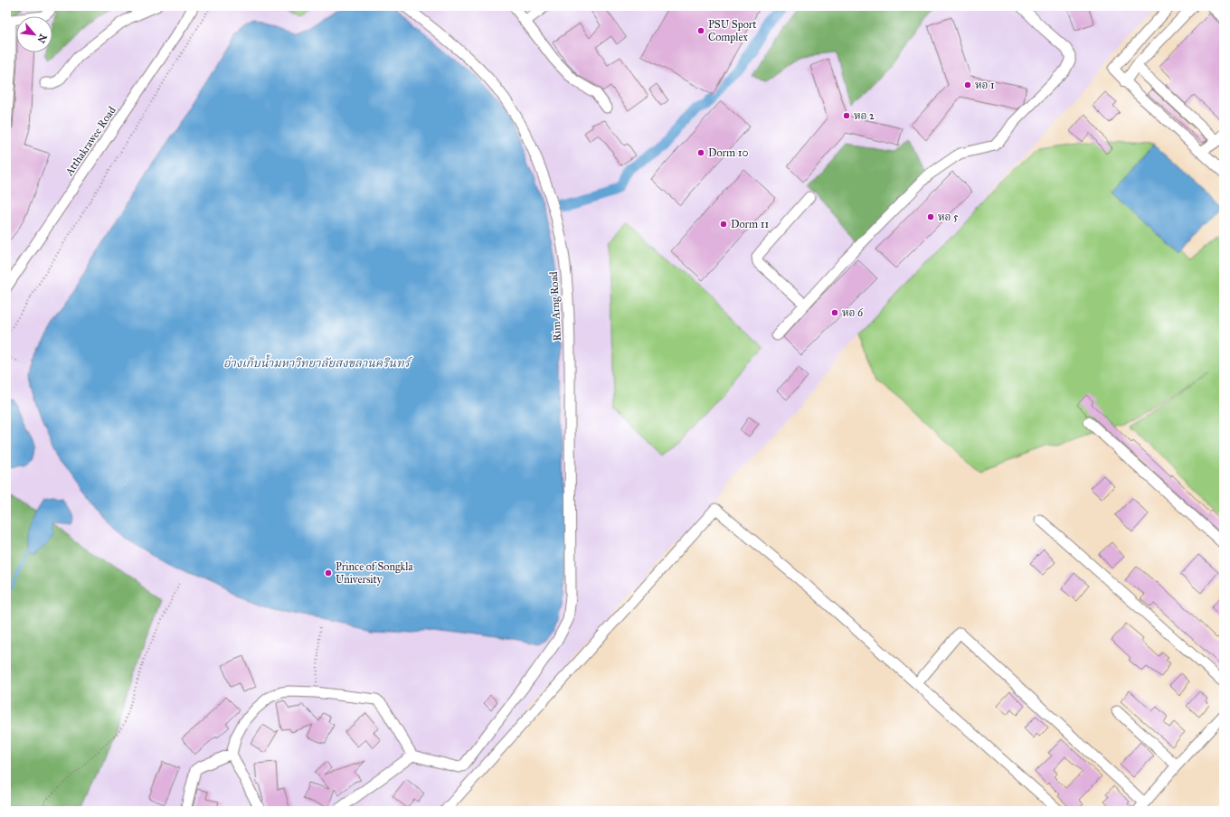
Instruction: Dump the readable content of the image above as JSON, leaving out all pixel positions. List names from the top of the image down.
{
  "streets": {
    "street": ["Atthakrawee Road", "Rim Arng Road"]
  },
  "water": ["อ่างเก็บน้ำมหาวิทยาลัยสงขลานครินทร์"],
  "places": [
    "PSU Sport Complex",
    "หอ 1",
    "หอ 2",
    "Dorm 10",
    "หอ 5",
    "Dorm 11",
    "หอ 6",
    "Prince of Songkla University"
  ],
  "north": "bottom right"
}
